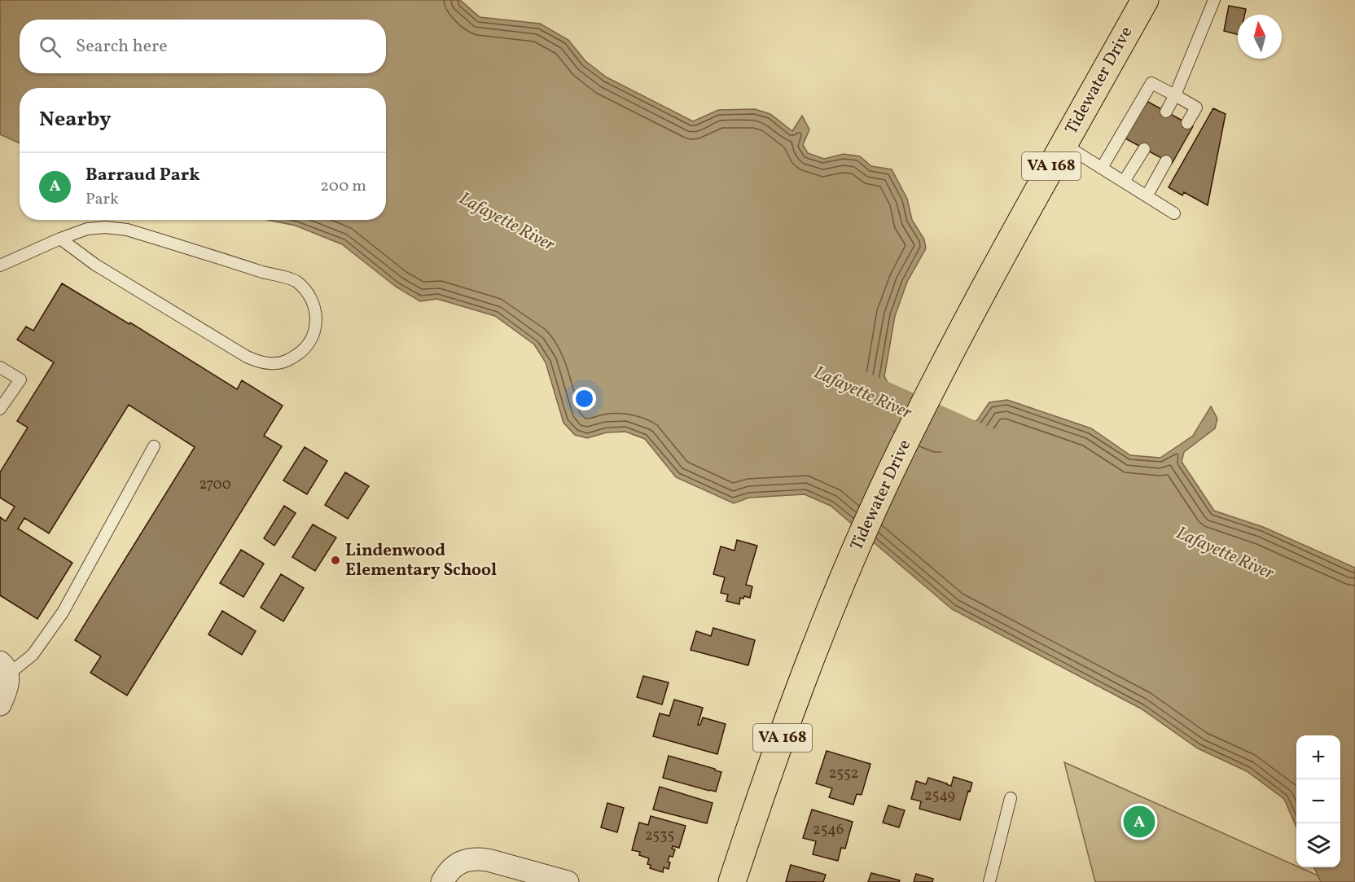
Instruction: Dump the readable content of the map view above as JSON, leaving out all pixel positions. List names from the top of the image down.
{
  "streets": {
    "highway": ["Tidewater Drive", "VA 168"]
  },
  "water": ["Lafayette River"],
  "places": ["Lindenwood Elementary School"],
  "house_numbers": [
    "2700",
    "2552",
    "2549",
    "2546",
    "2535"
  ],
  "north": "top",
  "page": {
    "search": "Search here",
    "heading": "Nearby",
    "list": [
      {
        "mark": "A",
        "name": "Barraud Park",
        "note": "Park",
        "value": "200 m"
      }
    ],
    "map_buttons": ["+", "−"],
    "pins": "A"
  }
}
